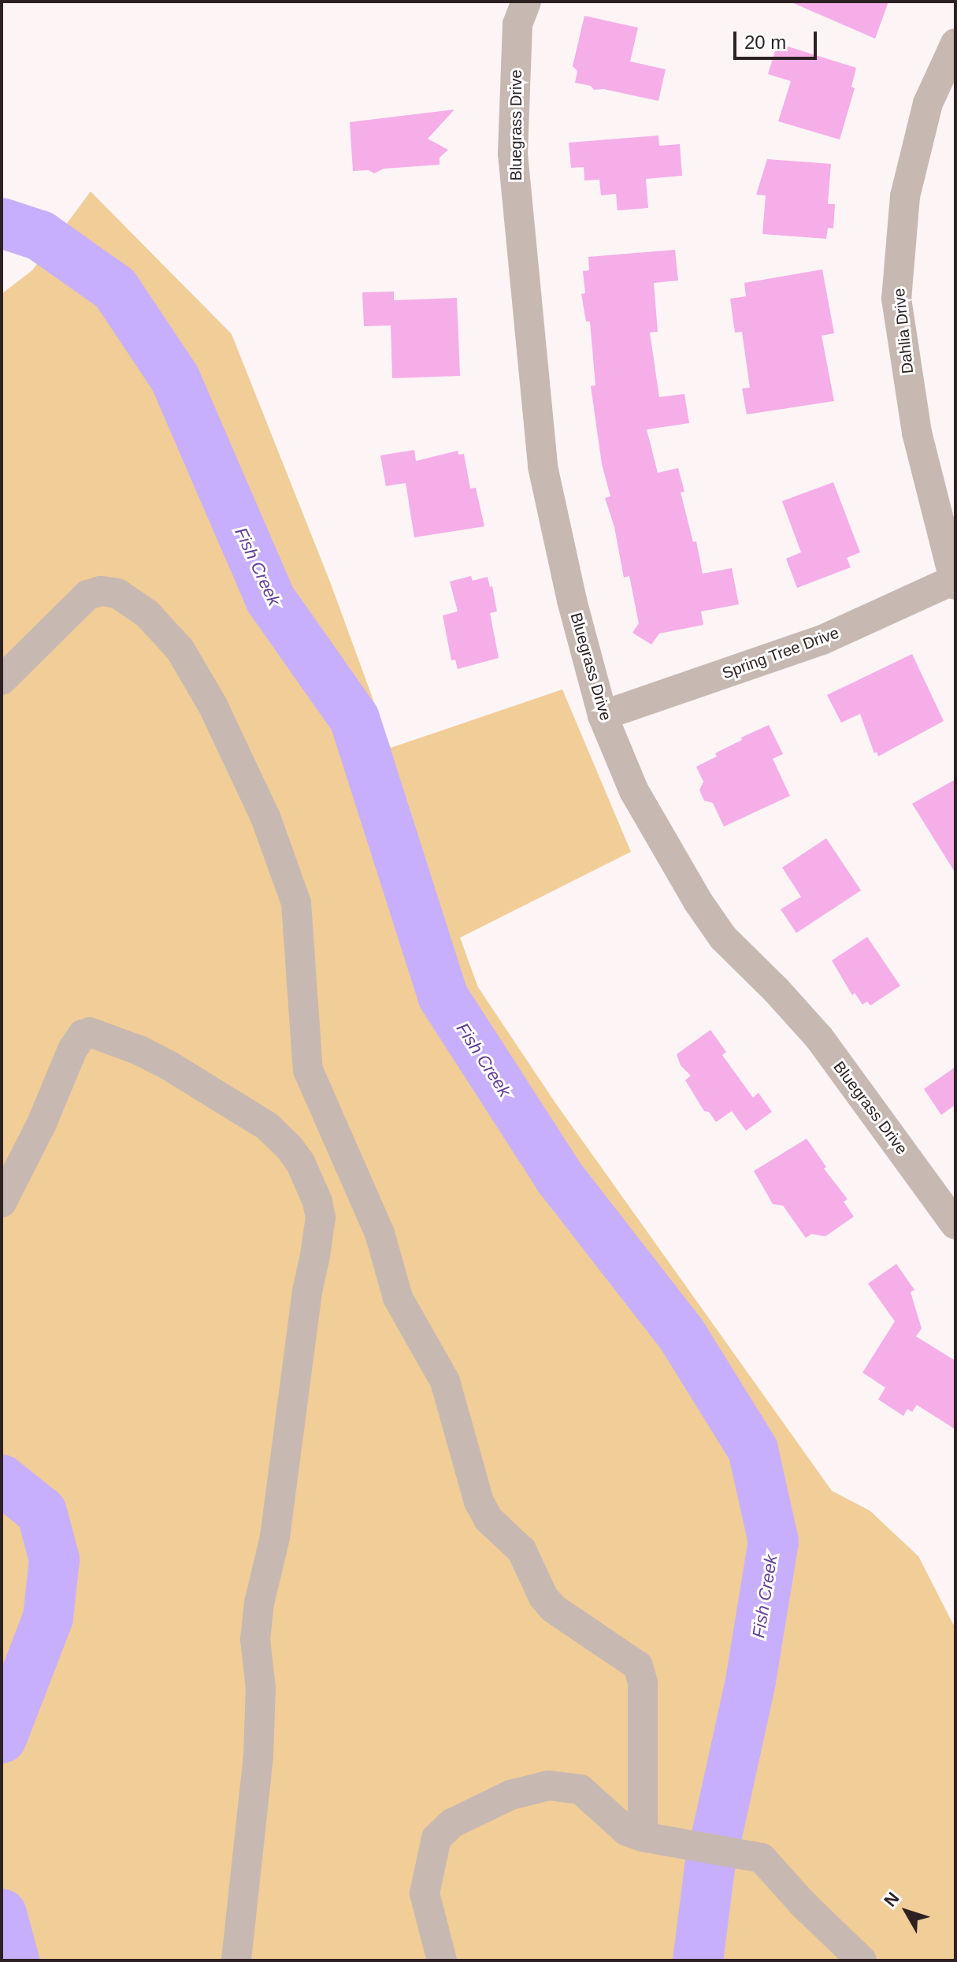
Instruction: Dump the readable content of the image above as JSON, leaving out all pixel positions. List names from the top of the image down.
{
  "streets": {
    "street": ["Bluegrass Drive", "Dahlia Drive", "Spring Tree Drive"]
  },
  "crossings": [
    ["Bluegrass Drive", "Spring Tree Drive"],
    ["Dahlia Drive", "Spring Tree Drive"]
  ],
  "water": ["Fish Creek"],
  "scale_bar": "20 m",
  "north": "top left"
}
